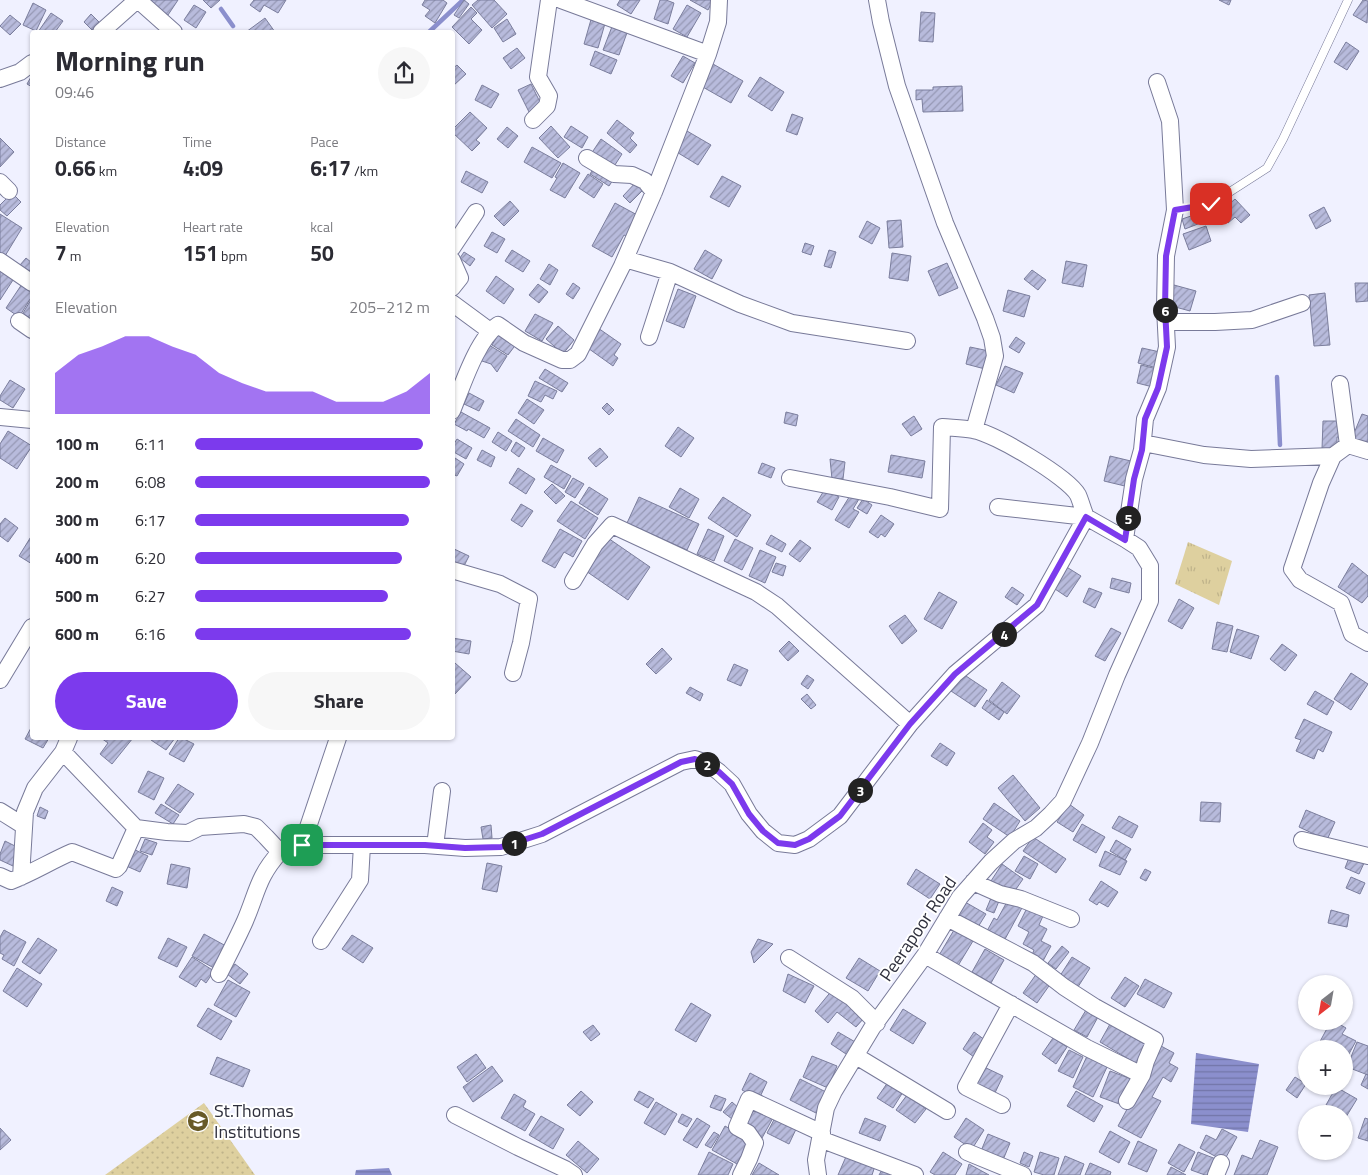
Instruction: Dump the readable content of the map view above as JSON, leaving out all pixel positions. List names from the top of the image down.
{
  "streets": {
    "street": ["Peerapoor Road"]
  },
  "places": {
    "school or university": ["St.Thomas Institutions"]
  },
  "north": "bottom left",
  "page": {
    "heading": ["Morning run", "09:46"],
    "stats": [
      ["Distance", "0.66 km"],
      ["Time", "4:09"],
      ["Pace", "6:17 /km"],
      ["Elevation", "7 m"],
      ["Heart rate", "151 bpm"],
      ["kcal", "50"]
    ],
    "chart": ["Elevation", "205–212 m"],
    "pins": [
      "6",
      "5",
      "4",
      "2",
      "3",
      "1"
    ],
    "list": [
      {
        "name": "100 m",
        "note": "6:11"
      },
      {
        "name": "200 m",
        "note": "6:08"
      },
      {
        "name": "300 m",
        "note": "6:17"
      },
      {
        "name": "400 m",
        "note": "6:20"
      },
      {
        "name": "500 m",
        "note": "6:27"
      },
      {
        "name": "600 m",
        "note": "6:16"
      }
    ],
    "buttons": ["Save", "Share"],
    "map_buttons": ["+", "−"]
  }
}
